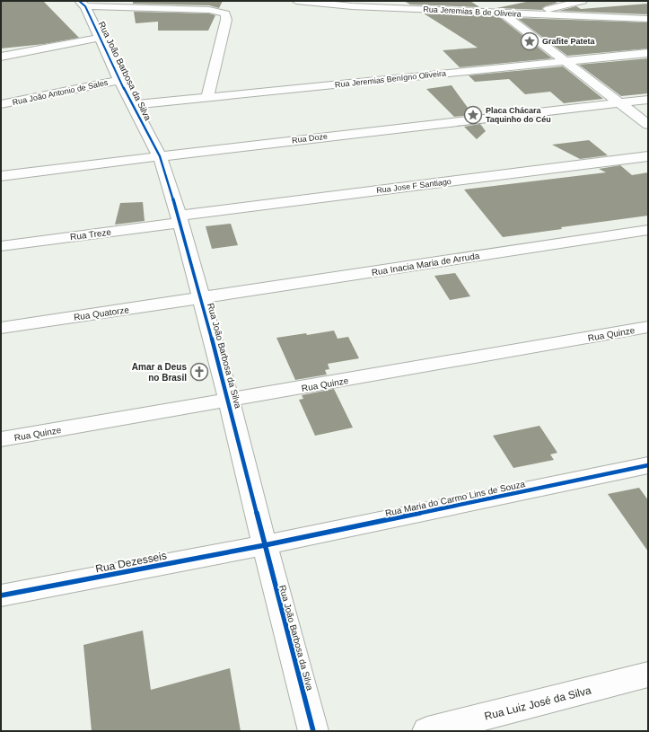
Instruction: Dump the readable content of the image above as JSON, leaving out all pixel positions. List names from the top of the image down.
{
  "streets": {
    "street": [
      "Rua Jeremias B de Oliveira",
      "Rua João Barbosa da Silva",
      "Rua Jeremias Benígno Oliveira",
      "Rua João Antonio de Sales",
      "Rua Doze",
      "Rua Jose F Santiago",
      "Rua Treze",
      "Rua Inacia Maria de Arruda",
      "Rua Quatorze",
      "Rua Quinze",
      "Rua Maria do Carmo Lins de Souza",
      "Rua Dezesseis",
      "Rua Luiz José da Silva"
    ]
  },
  "crossings": [
    ["Rua João Barbosa da Silva", "Rua Jeremias Benígno Oliveira"],
    ["Rua João Barbosa da Silva", "Rua João Antonio de Sales"],
    ["Rua João Barbosa da Silva", "Rua Doze"],
    ["Rua João Barbosa da Silva", "Rua Jose F Santiago"],
    ["Rua João Barbosa da Silva", "Rua Treze"],
    ["Rua João Barbosa da Silva", "Rua Inacia Maria de Arruda"],
    ["Rua João Barbosa da Silva", "Rua Quatorze"],
    ["Rua João Barbosa da Silva", "Rua Quinze"],
    ["Rua João Barbosa da Silva", "Rua Maria do Carmo Lins de Souza"],
    ["Rua João Barbosa da Silva", "Rua Dezesseis"],
    ["Rua Jose F Santiago", "Rua Treze"],
    ["Rua Inacia Maria de Arruda", "Rua Quatorze"],
    ["Rua Maria do Carmo Lins de Souza", "Rua Dezesseis"]
  ],
  "places": {
    "place": ["Grafite Pateta", "Placa Chácara Taquinho do Céu"],
    "church": ["Amar a Deus no Brasil"]
  }
}
